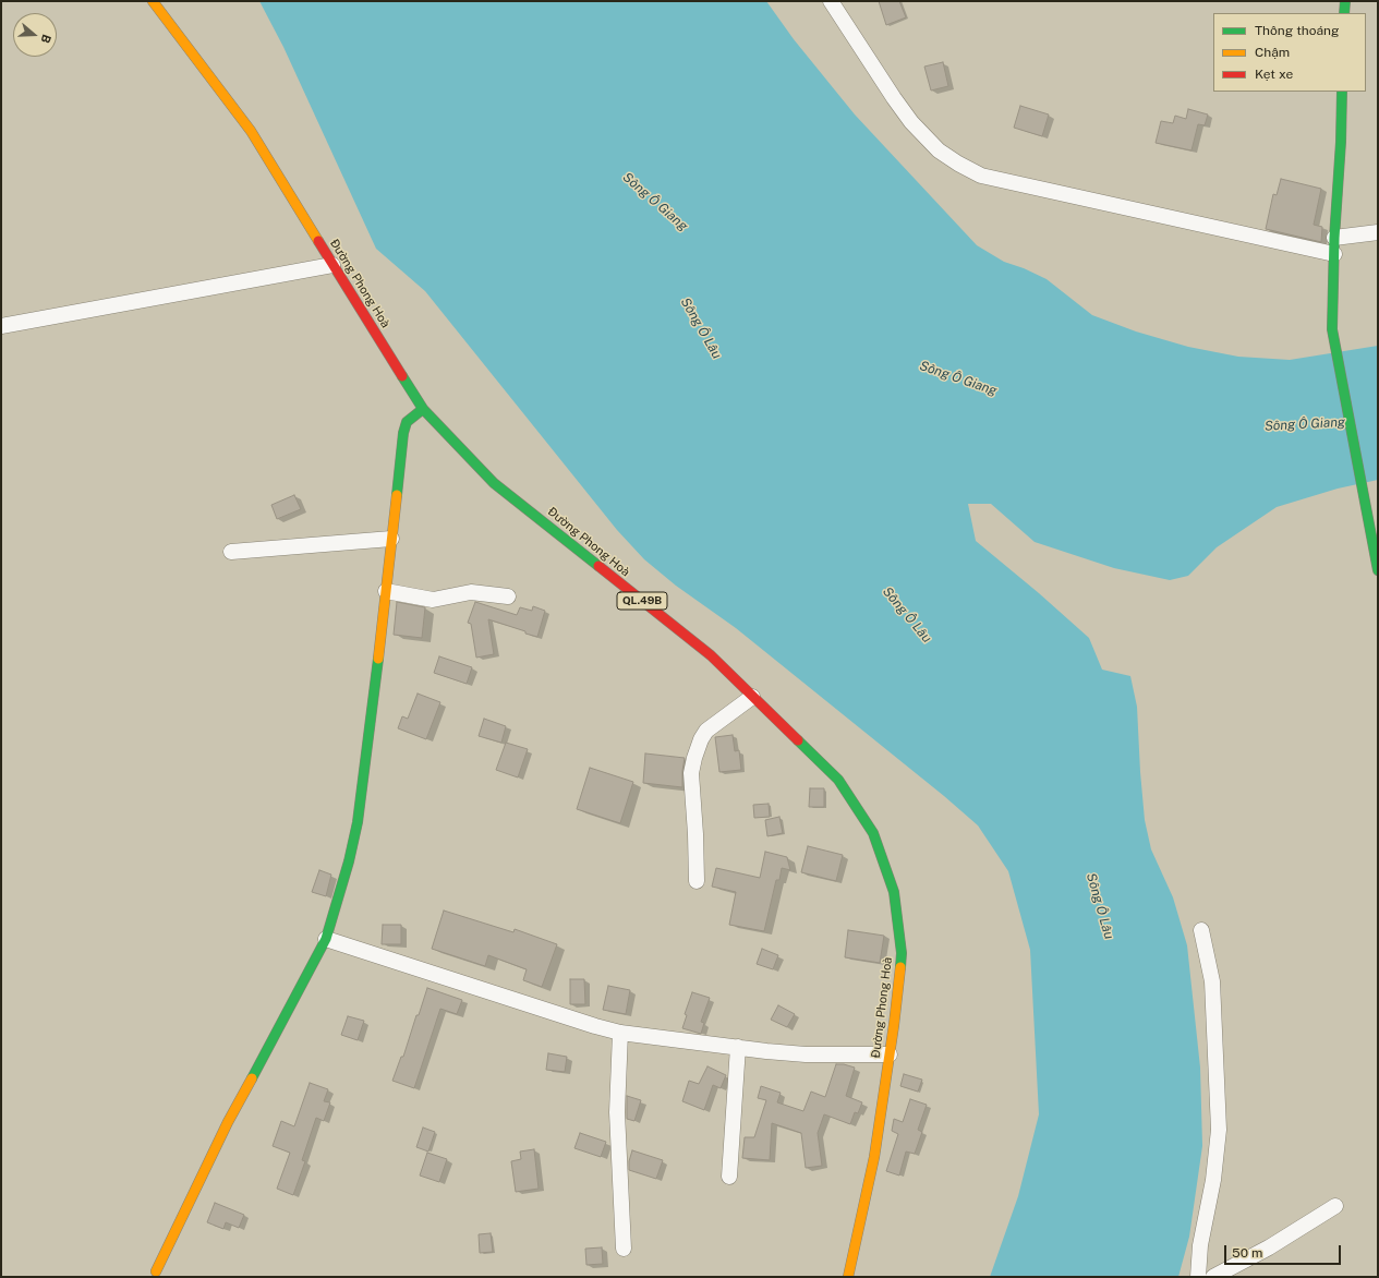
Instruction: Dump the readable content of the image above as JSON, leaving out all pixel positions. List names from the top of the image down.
{
  "streets": {
    "main road": ["Đường Phong Hoà", "QL.49B"]
  },
  "water": ["Sông Ô Giang", "Sông Ô Lâu"],
  "legend": ["Thông thoáng", "Chậm", "Kẹt xe"],
  "scale_bar": "50 m",
  "north": "right"
}
